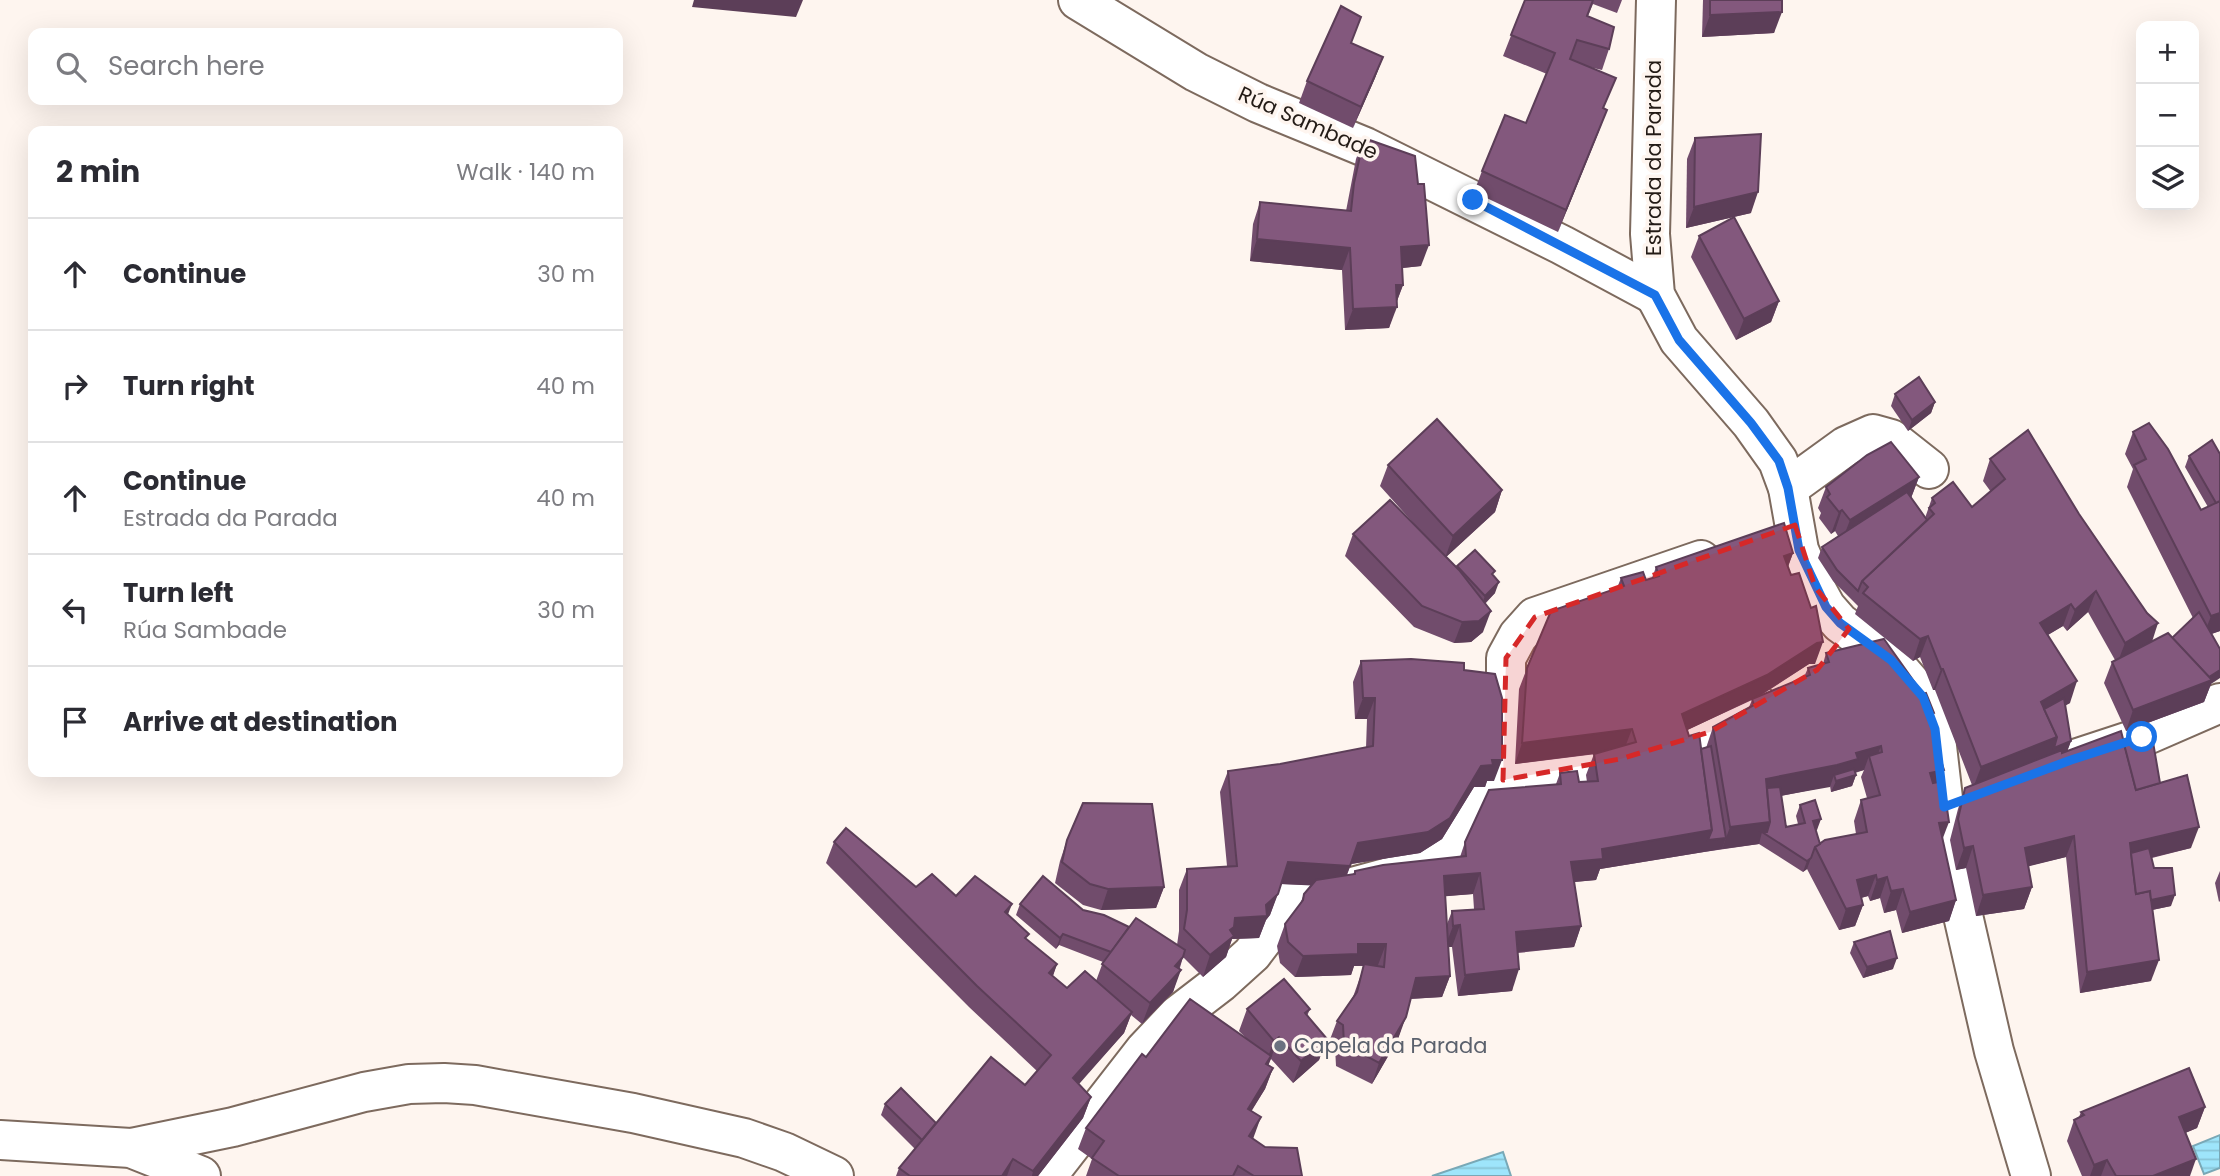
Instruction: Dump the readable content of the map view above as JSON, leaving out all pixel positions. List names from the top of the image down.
{
  "streets": {
    "street": ["Rúa Sambade", "Estrada da Parada"]
  },
  "crossings": [
    ["Rúa Sambade", "Estrada da Parada"]
  ],
  "places": ["Capela da Parada"],
  "page": {
    "map_buttons": ["+", "−"],
    "search": "Search here",
    "heading": ["2 min", "Walk · 140 m"],
    "list": [
      ["Continue", "30 m"],
      ["Turn right", "40 m"],
      ["Continue", "Estrada da Parada", "40 m"],
      ["Turn left", "Rúa Sambade", "30 m"],
      "Arrive at destination"
    ]
  }
}
